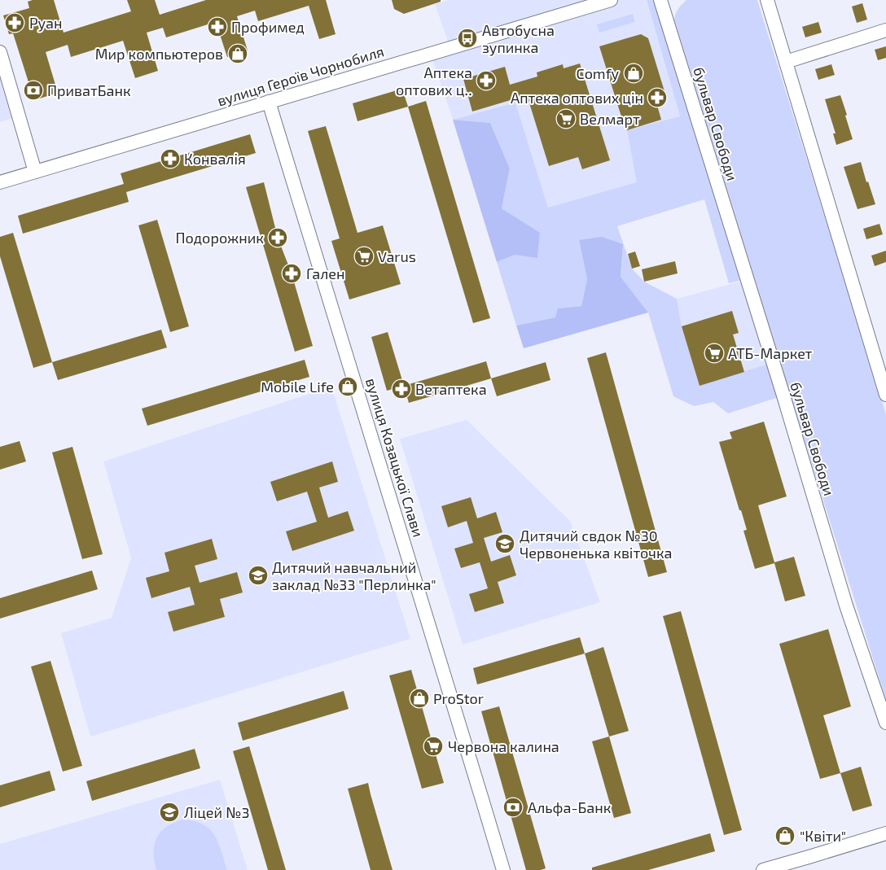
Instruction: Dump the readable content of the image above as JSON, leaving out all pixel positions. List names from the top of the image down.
{
  "streets": {
    "street": ["вулиця Героїв Чорнобиля", "бульвар Свободи", "вулиця Козацької Слави"]
  },
  "crossings": [
    ["вулиця Героїв Чорнобиля", "вулиця Козацької Слави"]
  ],
  "places": {
    "pharmacy": [
      "Руан",
      "Профимед",
      "Аптека оптових ц‥",
      "Аптека оптових цін",
      "Конвалія",
      "Подорожник",
      "Гален",
      "Ветаптека"
    ],
    "bus stop": ["Автобусна зупинка"],
    "shop": [
      "Мир компьютеров",
      "Comfy",
      "Mobile Life",
      "ProStor",
      "\"Квіти\""
    ],
    "bank": ["ПриватБанк", "Альфа-Банк"],
    "supermarket": [
      "Велмарт",
      "Varus",
      "АТБ-Маркет",
      "Червона калина"
    ],
    "school or university": ["Дитячий свдок №30 Червоненька квіточка", "Дитячий навчальний заклад №33 \"Перлинка\"", "Ліцей №3"]
  }
}
